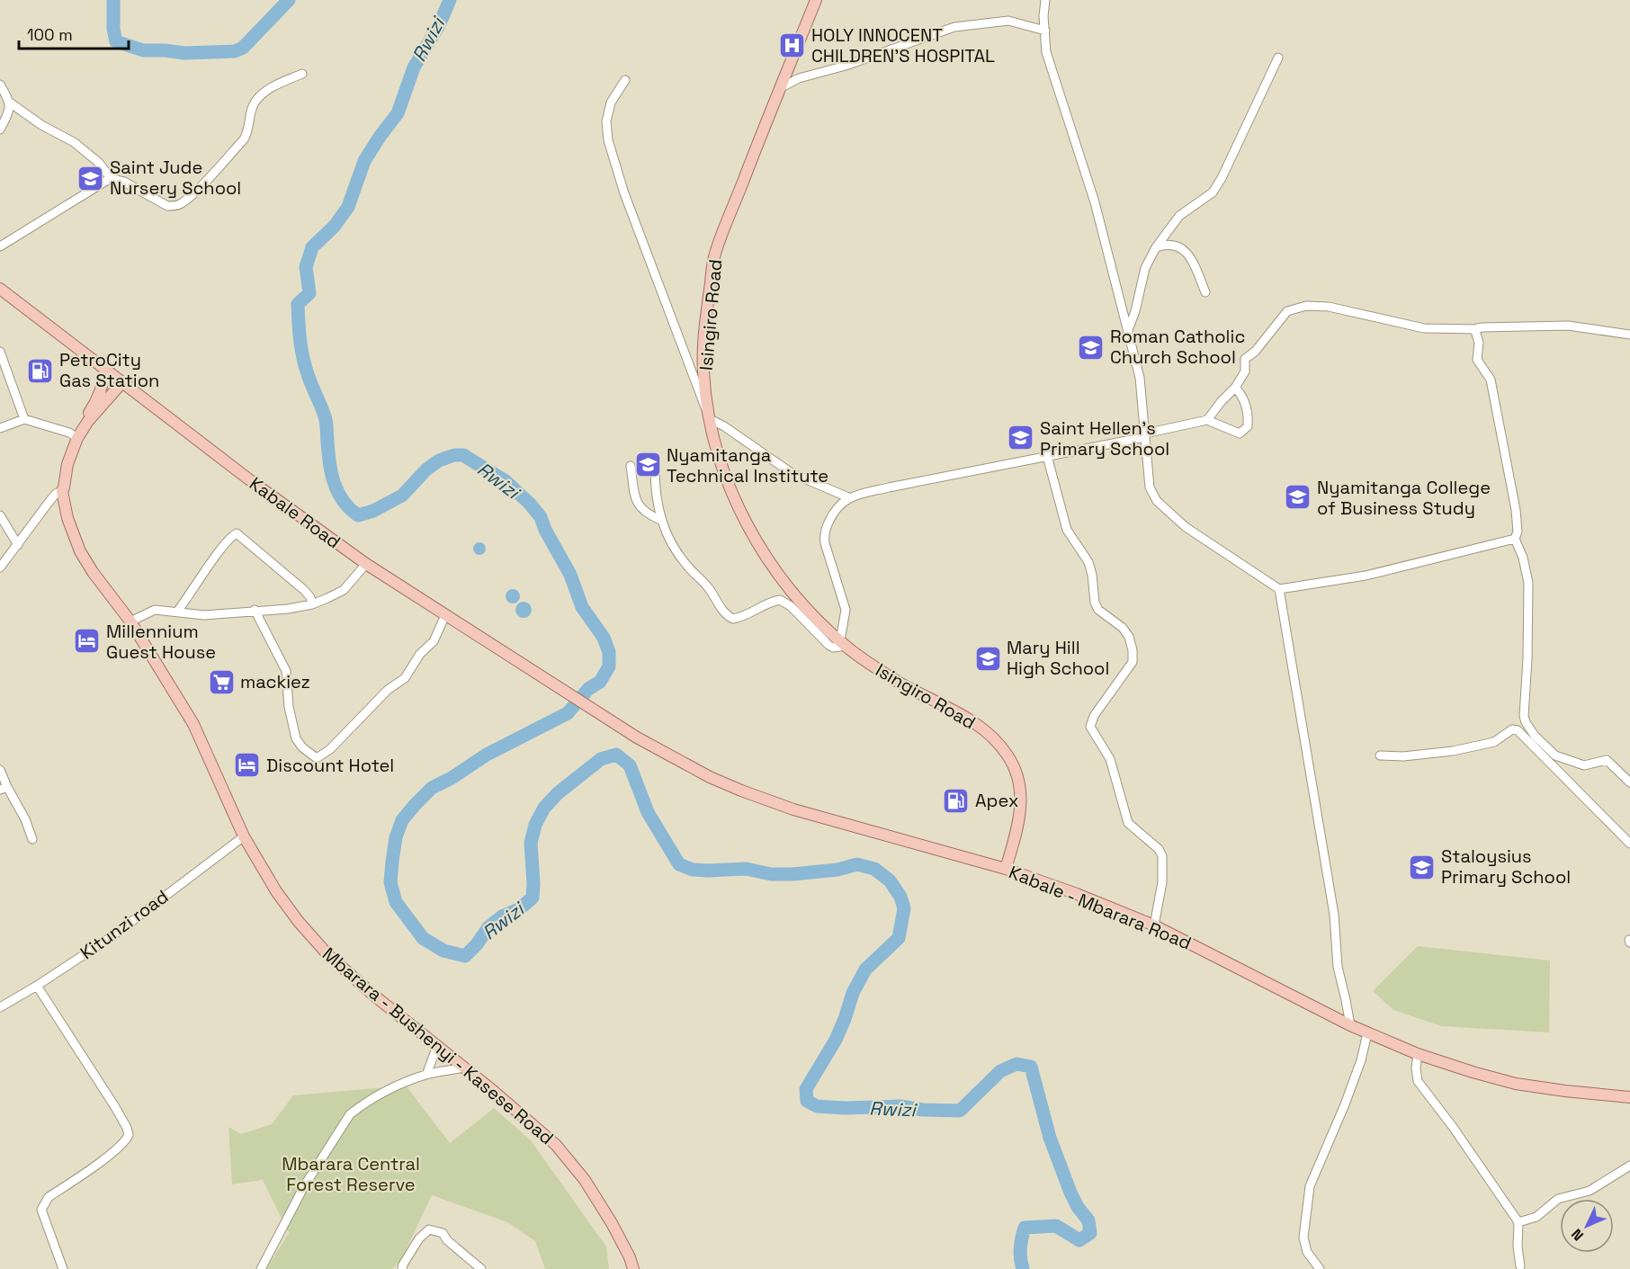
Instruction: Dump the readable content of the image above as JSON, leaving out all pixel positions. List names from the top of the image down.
{
  "streets": {
    "main road": [
      "Isingiro Road",
      "Kabale Road",
      "Kabale - Mbarara Road",
      "Mbarara - Bushenyi - Kasese Road"
    ],
    "street": ["Kitunzi road"]
  },
  "crossings": [
    ["Isingiro Road", "Kabale - Mbarara Road"],
    ["Kabale Road", "Kabale - Mbarara Road"],
    ["Kabale Road", "Mbarara - Bushenyi - Kasese Road"],
    ["Kitunzi road", "Mbarara - Bushenyi - Kasese Road"]
  ],
  "water": ["Rwizi"],
  "parks": ["Mbarara Central Forest Reserve"],
  "places": {
    "hospital": ["HOLY INNOCENT CHILDREN'S HOSPITAL"],
    "school or university": [
      "Saint Jude Nursery School",
      "Roman Catholic Church School",
      "Saint Hellen's Primary School",
      "Nyamitanga Technical Institute",
      "Nyamitanga College of Business Study",
      "Mary Hill High School",
      "Staloysius Primary School"
    ],
    "fuel station": ["PetroCity Gas Station", "Apex"],
    "hotel": ["Millennium Guest House", "Discount Hotel"],
    "supermarket": ["mackiez"]
  },
  "scale_bar": "100 m",
  "north": "bottom left"
}
